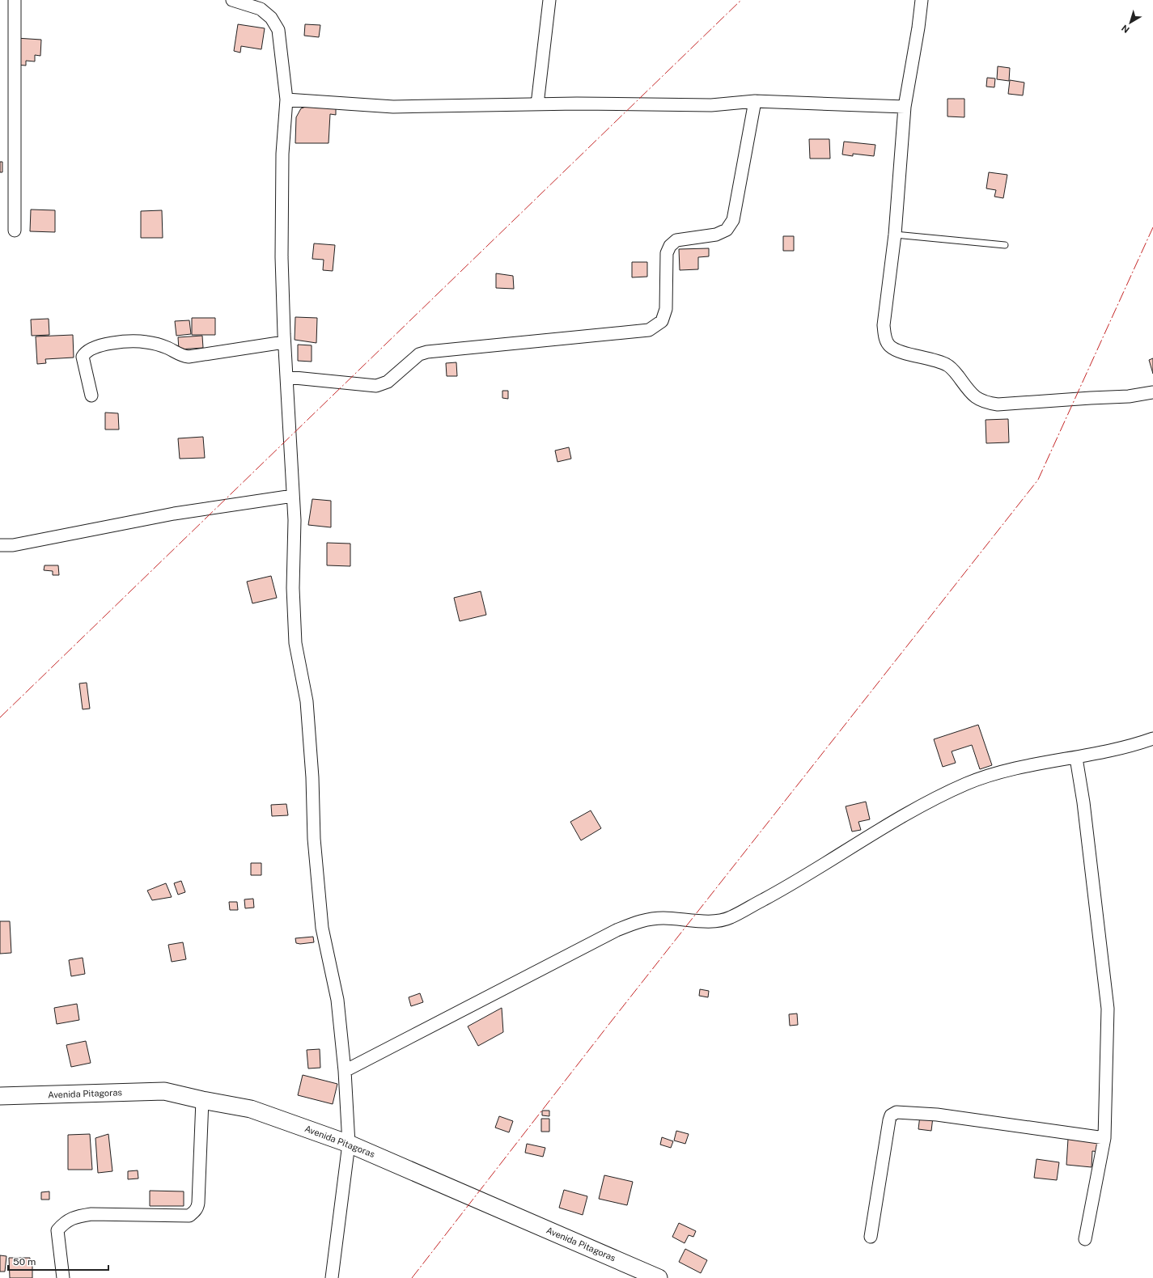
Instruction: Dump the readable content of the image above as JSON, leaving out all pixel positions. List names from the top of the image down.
{
  "streets": {
    "main road": ["Avenida Pitagoras"]
  },
  "scale_bar": "50 m",
  "north": "bottom left"
}
